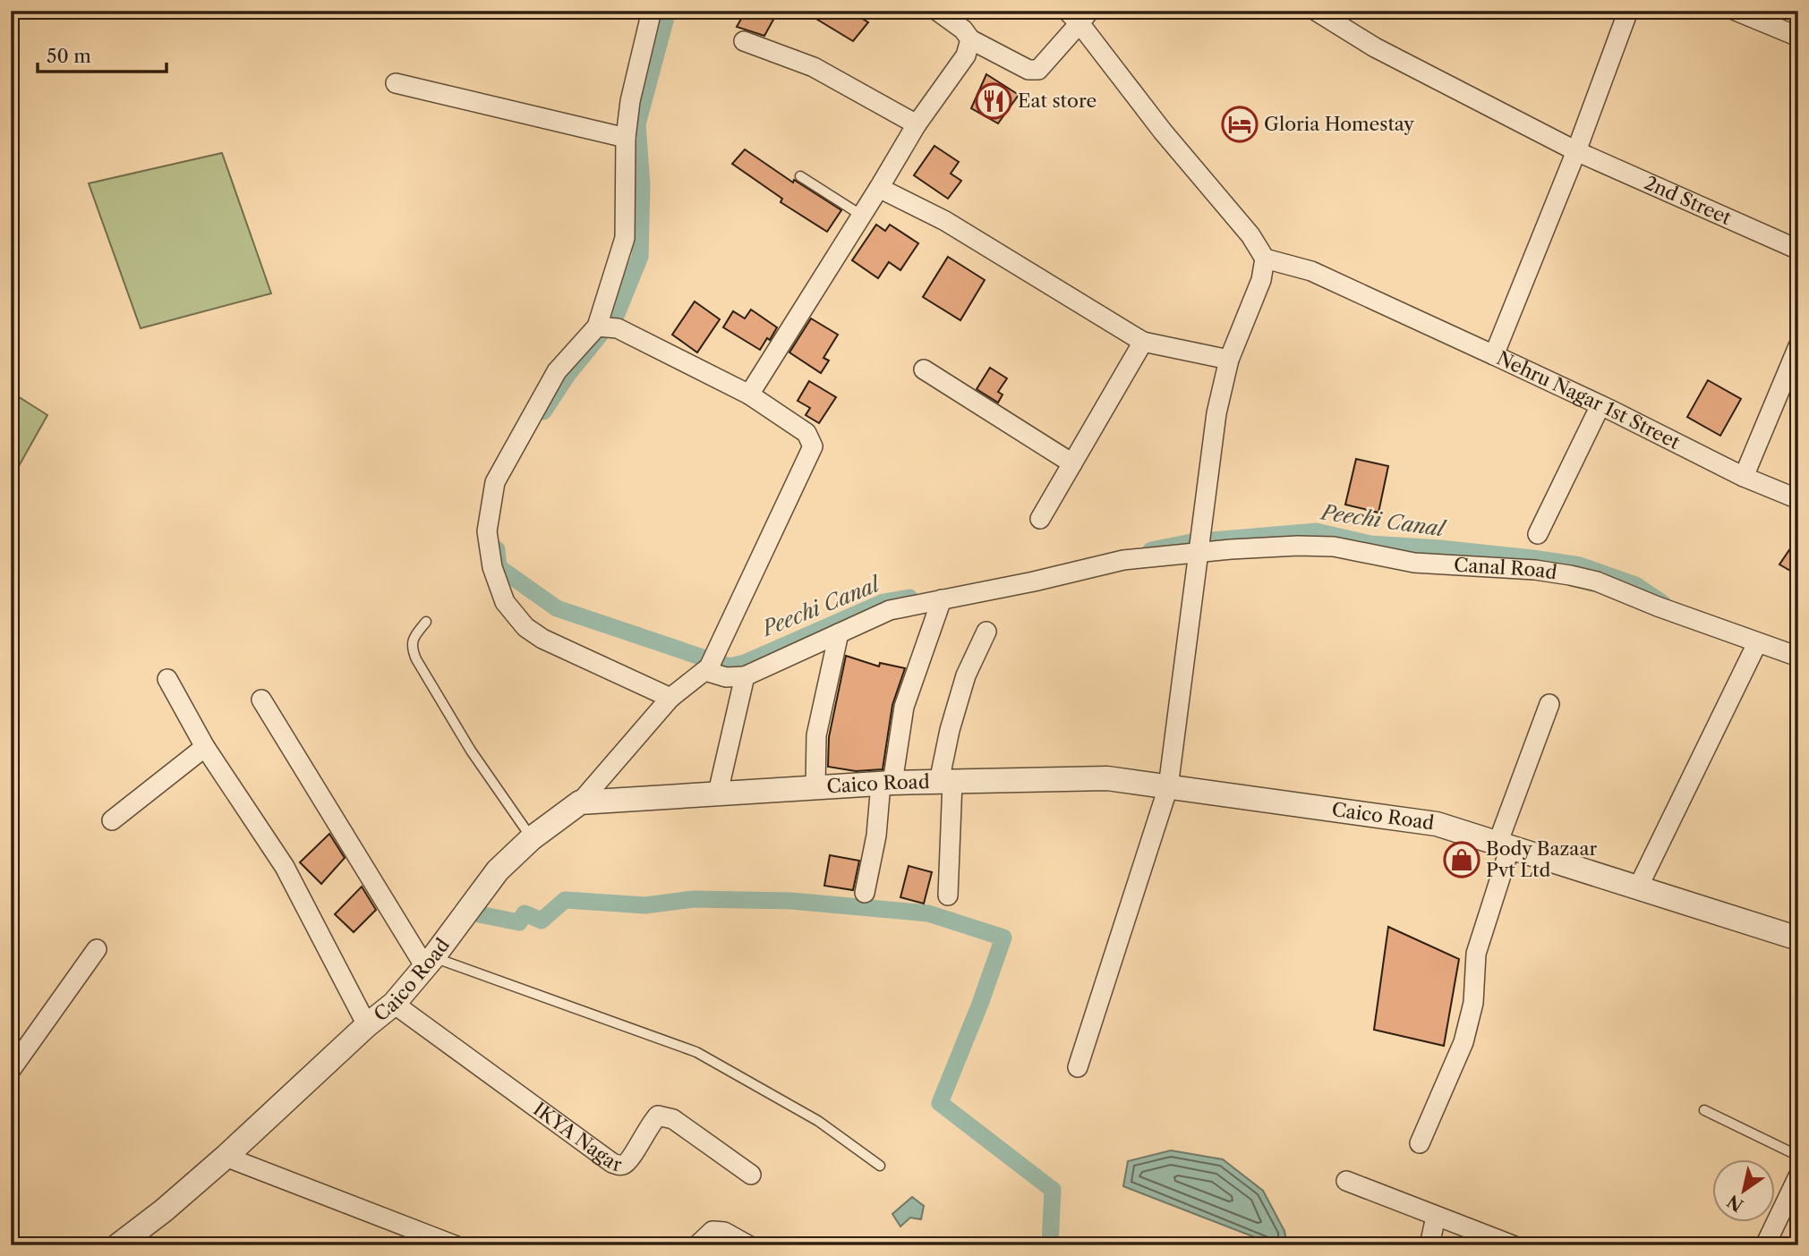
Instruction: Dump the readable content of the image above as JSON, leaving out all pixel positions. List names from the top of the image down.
{
  "streets": {
    "street": [
      "2nd Street",
      "Nehru Nagar 1st Street",
      "Canal Road",
      "Caico Road",
      "IKYA Nagar"
    ]
  },
  "crossings": [
    ["2nd Street", "Nehru Nagar 1st Street"],
    ["Caico Road", "IKYA Nagar"]
  ],
  "water": ["Peechi Canal"],
  "places": {
    "restaurant": ["Eat store"],
    "hotel": ["Gloria Homestay"],
    "shop": ["Body Bazaar Pvt Ltd"]
  },
  "scale_bar": "50 m",
  "north": "bottom left"
}
